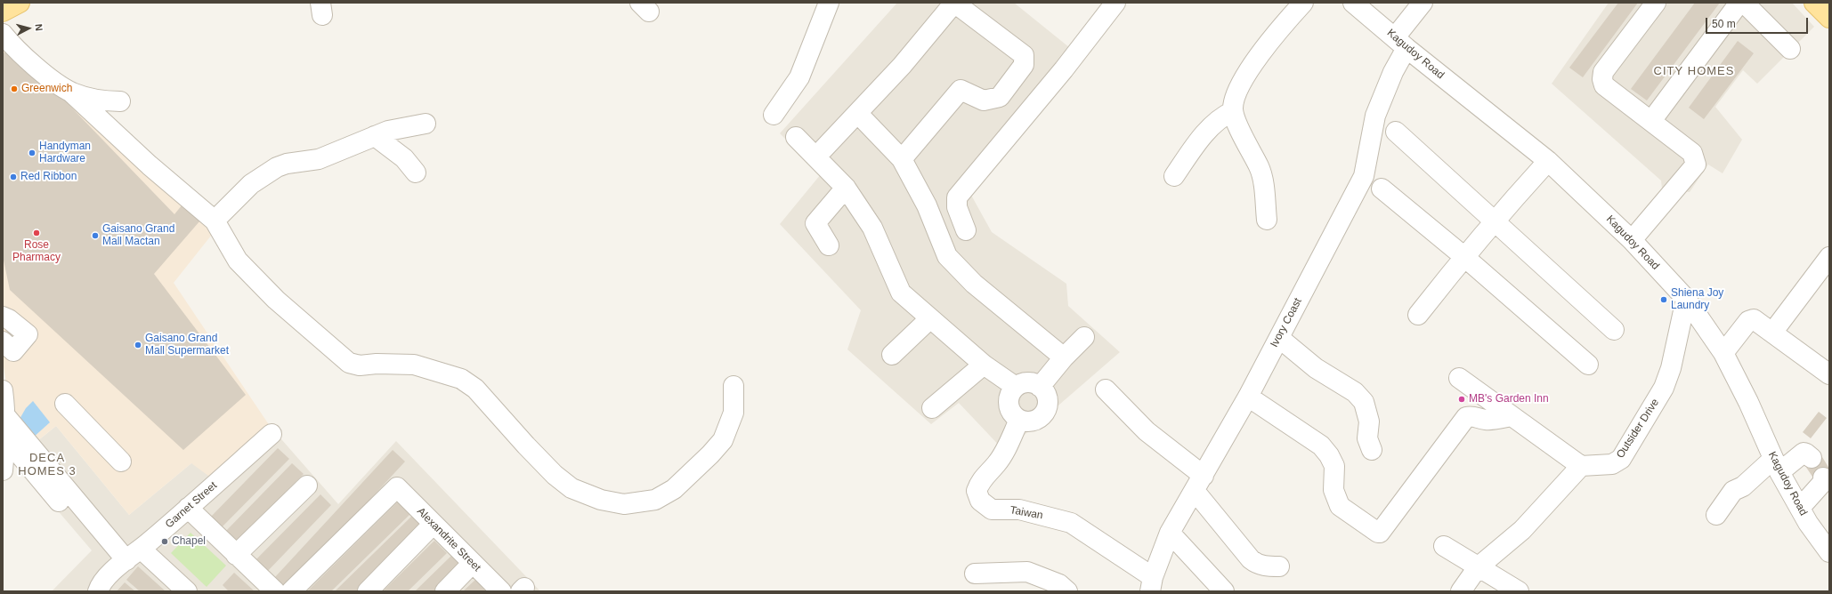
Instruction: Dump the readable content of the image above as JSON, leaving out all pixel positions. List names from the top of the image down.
{
  "streets": {
    "street": [
      "Kagudoy Road",
      "Ivory Coast",
      "Outsider Drive",
      "Garnet Street",
      "Taiwan",
      "Alexandrite Street"
    ]
  },
  "crossings": [
    ["Kagudoy Road", "Ivory Coast"],
    ["Kagudoy Road", "Outsider Drive"],
    ["Ivory Coast", "Taiwan"]
  ],
  "districts": ["CITY HOMES", "DECA HOMES 3"],
  "places": [
    "Greenwich",
    "Handyman Hardware",
    "Red Ribbon",
    "Rose Pharmacy",
    "Gaisano Grand Mall Mactan",
    "Shiena Joy Laundry",
    "Gaisano Grand Mall Supermarket",
    "MB's Garden Inn",
    "Chapel"
  ],
  "scale_bar": "50 m",
  "north": "right"
}
